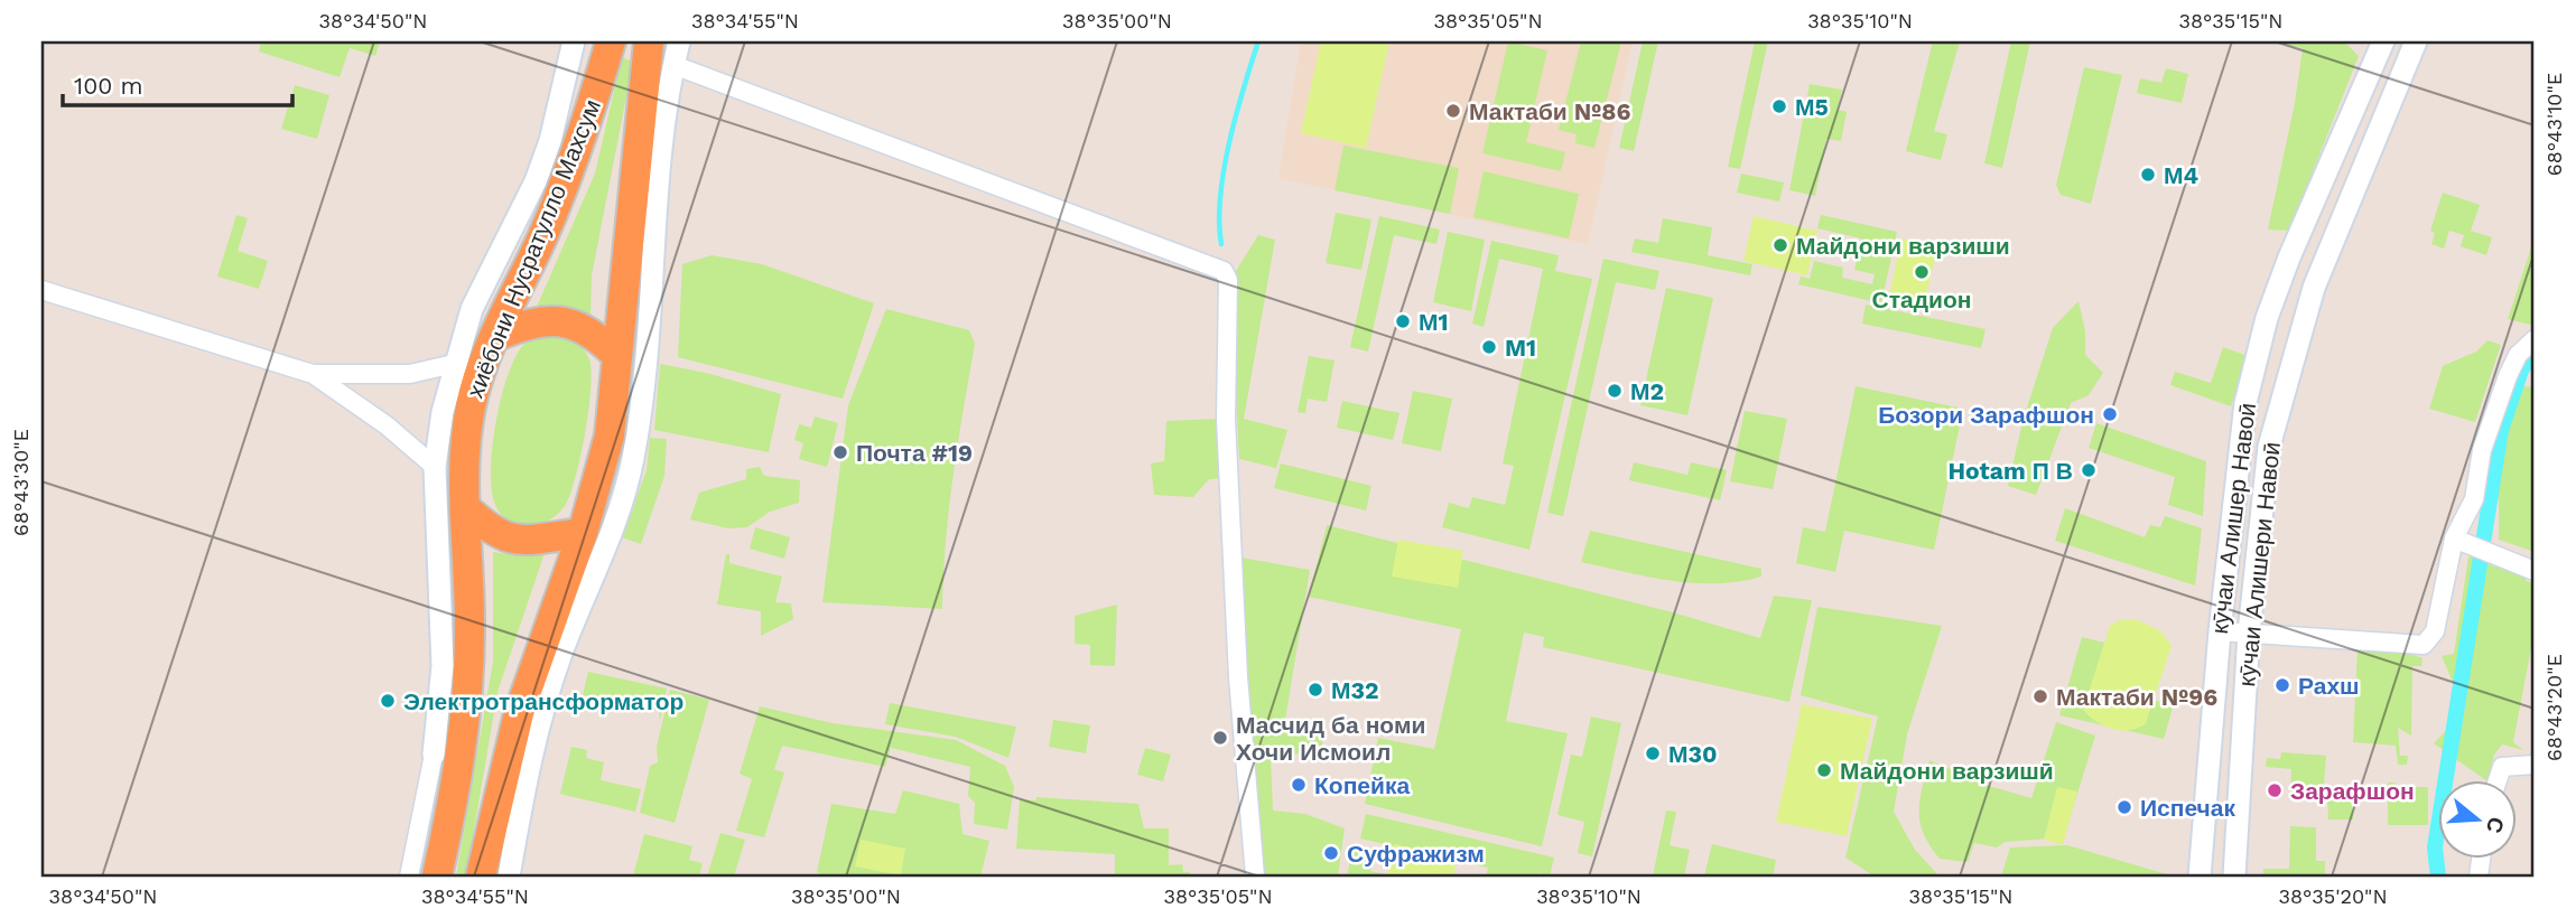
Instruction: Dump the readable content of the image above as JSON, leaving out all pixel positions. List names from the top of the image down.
{
  "streets": {
    "highway": ["хиёбони Нусратулло Махсум"],
    "street": ["кӯчаи Алишер Навоӣ", "кӯчаи Алишери Навоӣ"]
  },
  "places": [
    "М5",
    "Мактаби №86",
    "М4",
    "Майдони варзиши",
    "Стадион",
    "М1",
    "M1",
    "М2",
    "Бозори Зарафшон",
    "Почта #19",
    "Hotam П В",
    "Рахш",
    "М32",
    "Мактаби №96",
    "Электротрансформатор",
    "Масчид ба номи Хочи Исмоил",
    "М30",
    "Майдони варзишӣ",
    "Копейка",
    "Зарафшон",
    "Испечак",
    "Суфражизм"
  ],
  "scale_bar": "100 m",
  "north": "right",
  "coordinates": [
    "38°34'50\"N",
    "38°34'55\"N",
    "38°35'00\"N",
    "38°35'05\"N",
    "38°35'10\"N",
    "38°35'15\"N",
    "68°43'10\"E",
    "68°43'30\"E",
    "68°43'20\"E",
    "38°35'20\"N"
  ]
}
